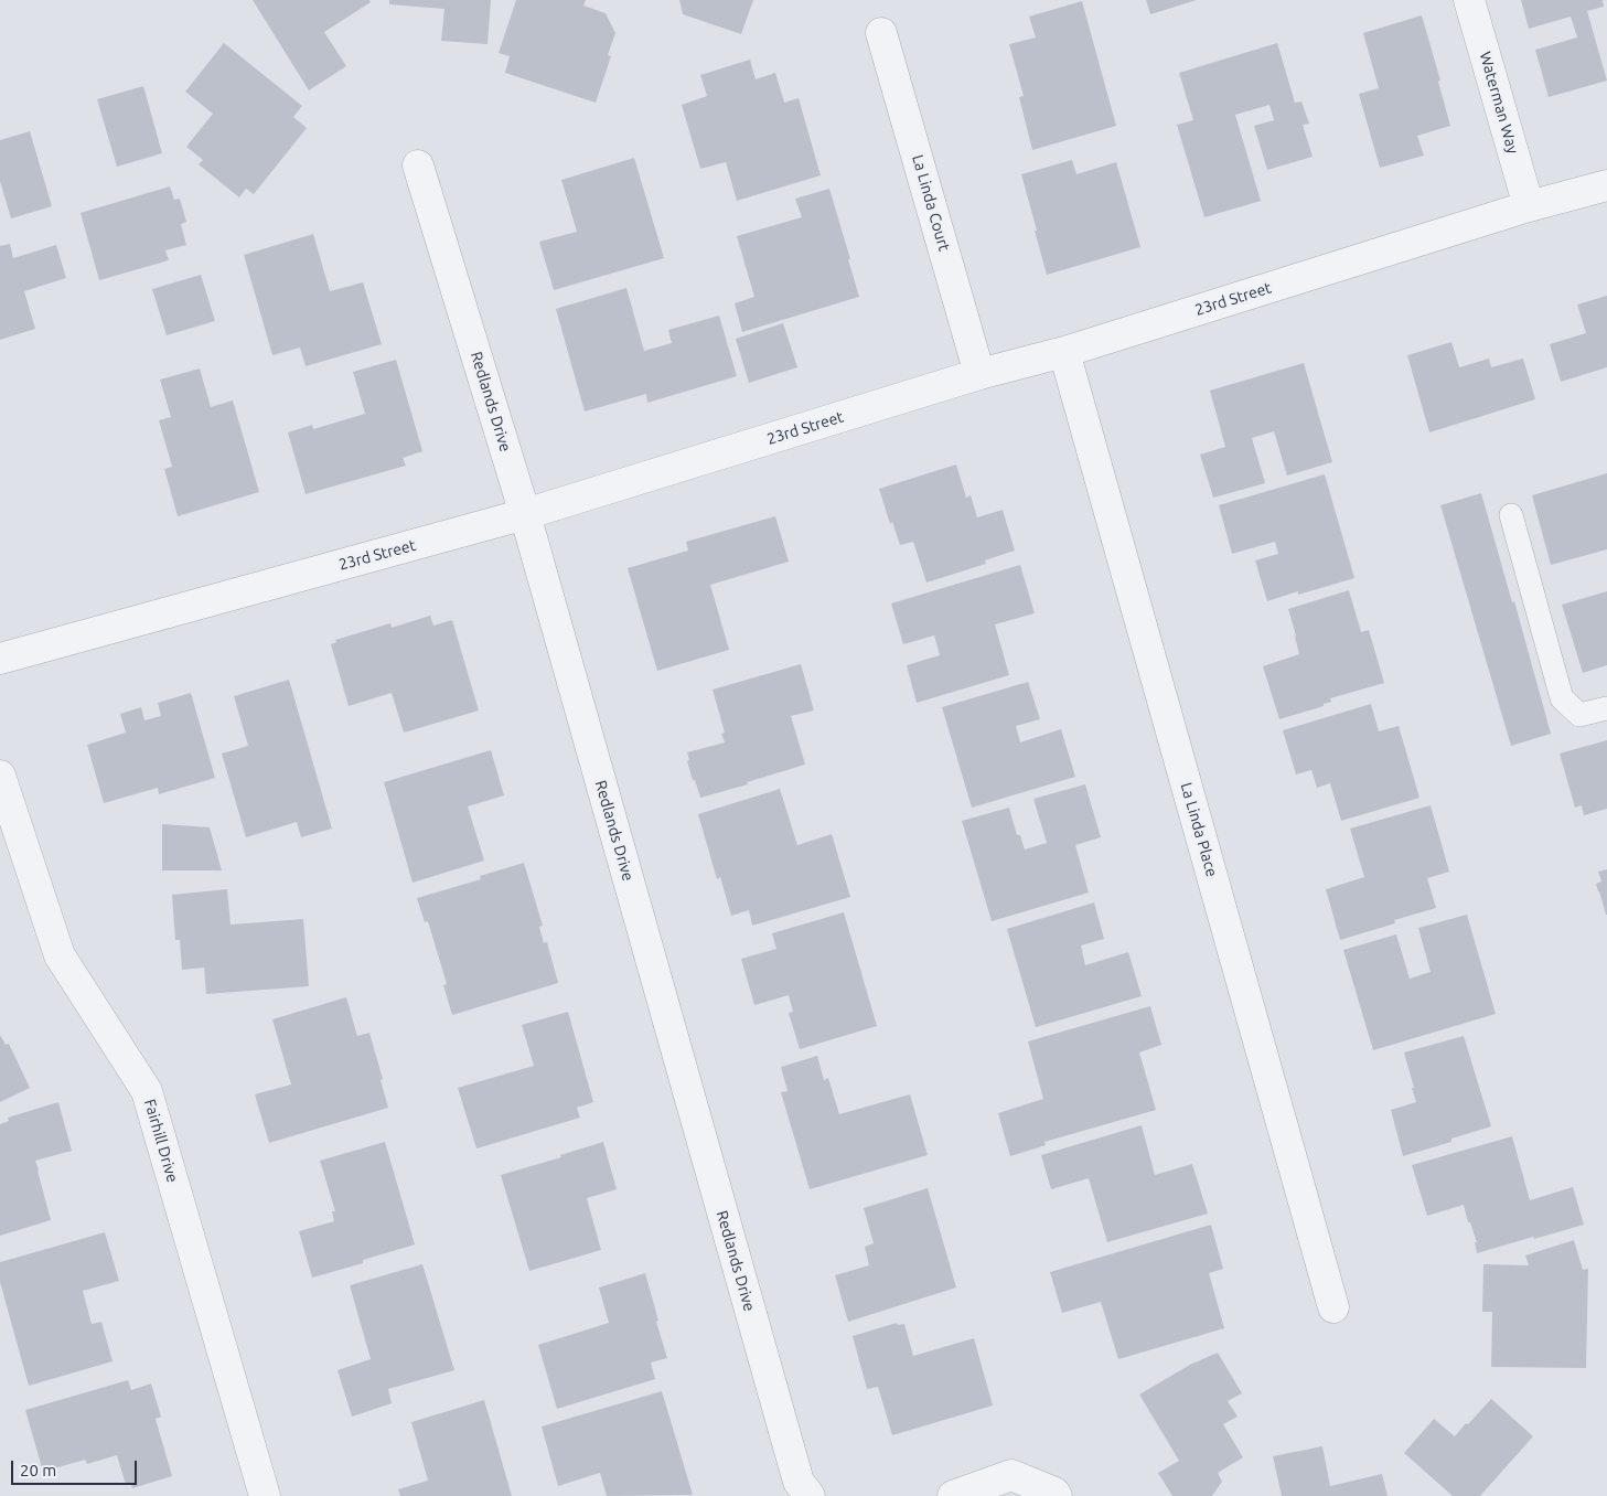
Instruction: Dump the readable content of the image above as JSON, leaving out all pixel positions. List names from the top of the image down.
{
  "streets": {
    "street": [
      "Waterman Way",
      "La Linda Court",
      "23rd Street",
      "Redlands Drive",
      "La Linda Place",
      "Fairhill Drive"
    ]
  },
  "crossings": [
    ["Waterman Way", "23rd Street"],
    ["La Linda Court", "23rd Street"],
    ["23rd Street", "Redlands Drive"],
    ["23rd Street", "La Linda Place"]
  ],
  "scale_bar": "20 m"
}
